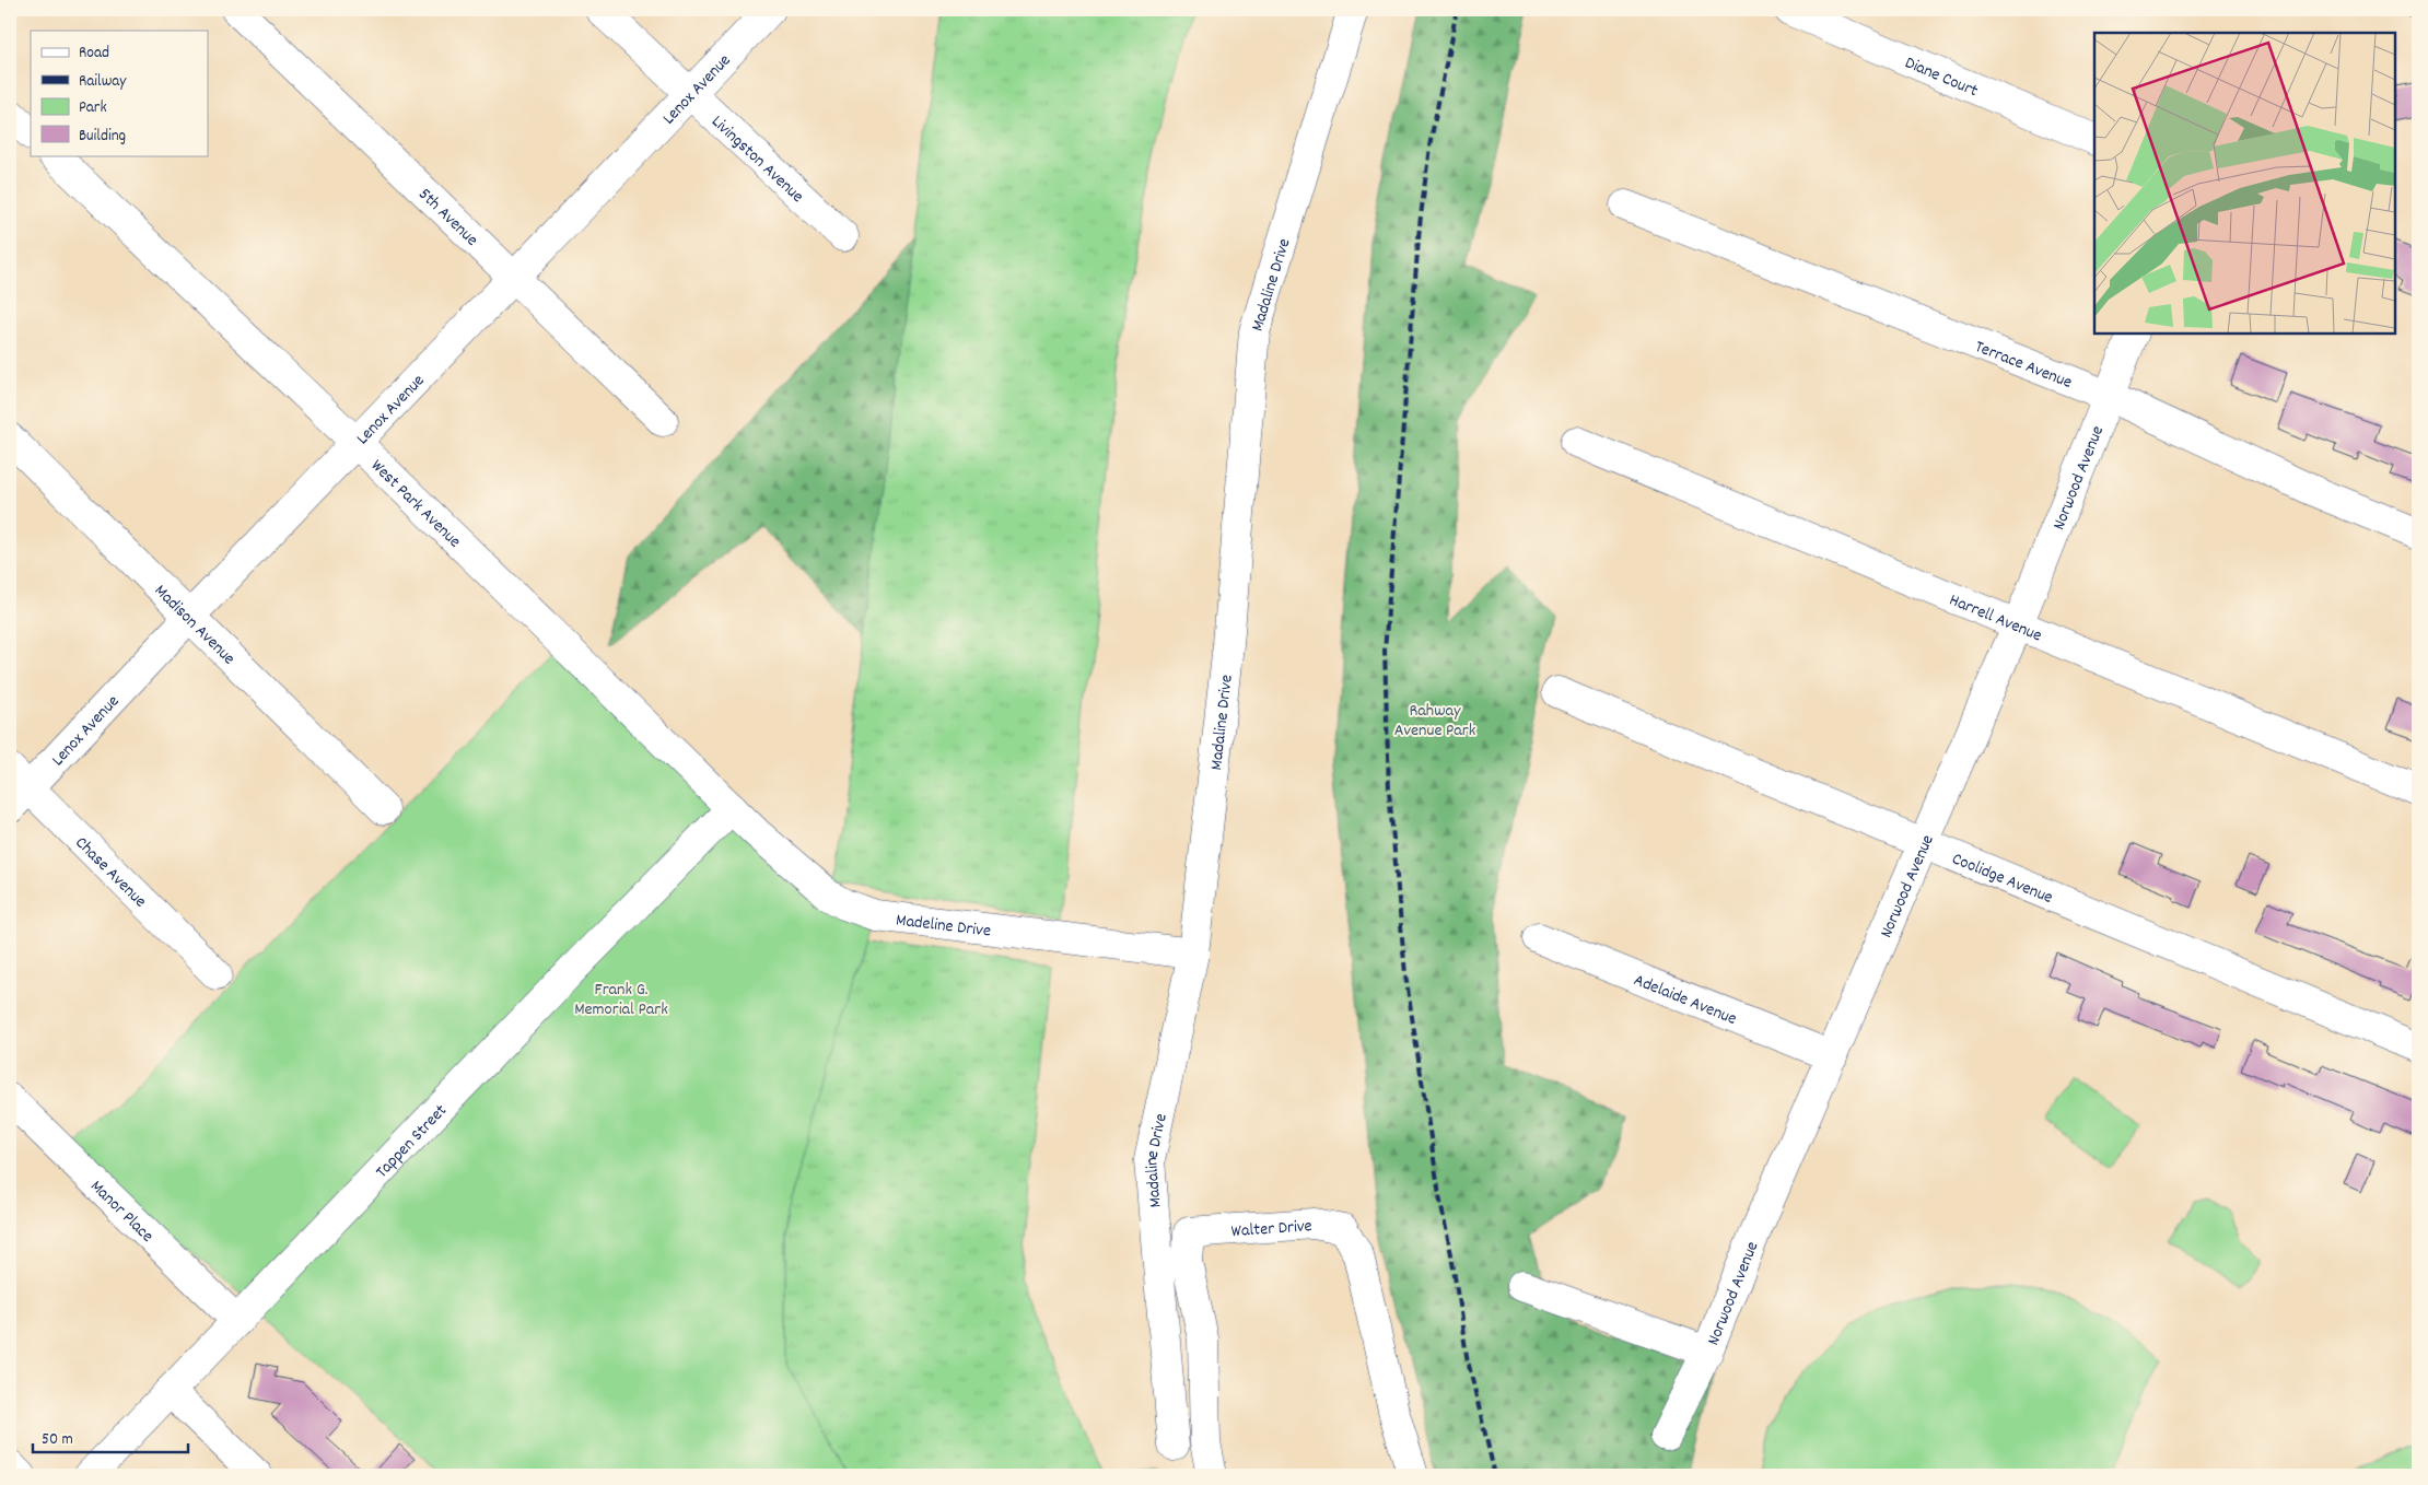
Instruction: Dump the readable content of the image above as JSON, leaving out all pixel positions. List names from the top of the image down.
{
  "streets": {
    "street": [
      "Diane Court",
      "Lenox Avenue",
      "Livingston Avenue",
      "5th Avenue",
      "Madaline Drive",
      "Terrace Avenue",
      "Norwood Avenue",
      "West Park Avenue",
      "Harrell Avenue",
      "Madison Avenue",
      "Chase Avenue",
      "Coolidge Avenue",
      "Madeline Drive",
      "Adelaide Avenue",
      "Tappen Street",
      "Manor Place",
      "Walter Drive"
    ]
  },
  "crossings": [
    ["Lenox Avenue", "Livingston Avenue"],
    ["Lenox Avenue", "5th Avenue"],
    ["Lenox Avenue", "West Park Avenue"],
    ["Lenox Avenue", "Madison Avenue"],
    ["Lenox Avenue", "Chase Avenue"],
    ["Madaline Drive", "Madeline Drive"],
    ["Terrace Avenue", "Norwood Avenue"],
    ["Norwood Avenue", "Harrell Avenue"],
    ["Norwood Avenue", "Coolidge Avenue"],
    ["Norwood Avenue", "Adelaide Avenue"],
    ["West Park Avenue", "Madeline Drive"],
    ["West Park Avenue", "Tappen Street"],
    ["Madeline Drive", "Tappen Street"],
    ["Tappen Street", "Manor Place"]
  ],
  "parks": ["Rahway Avenue Park", "Frank G. Memorial Park"],
  "legend": [
    "Road",
    "Railway",
    "Park",
    "Building"
  ],
  "scale_bar": "50 m"
}
